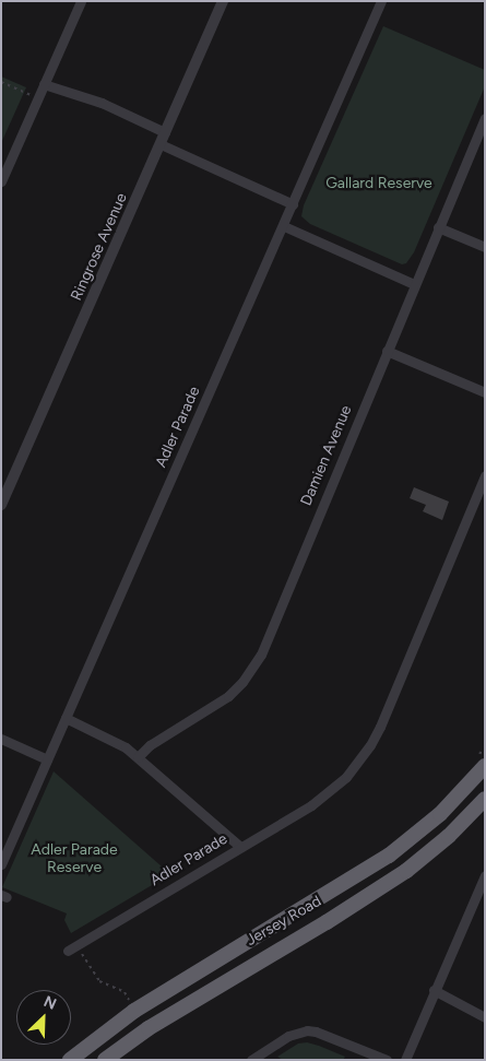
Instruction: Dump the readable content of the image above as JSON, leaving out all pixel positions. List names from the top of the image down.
{
  "streets": {
    "highway": ["Jersey Road"],
    "street": ["Ringrose Avenue", "Adler Parade", "Damien Avenue"]
  },
  "parks": ["Gallard Reserve", "Adler Parade Reserve"],
  "north": "top right"
}
